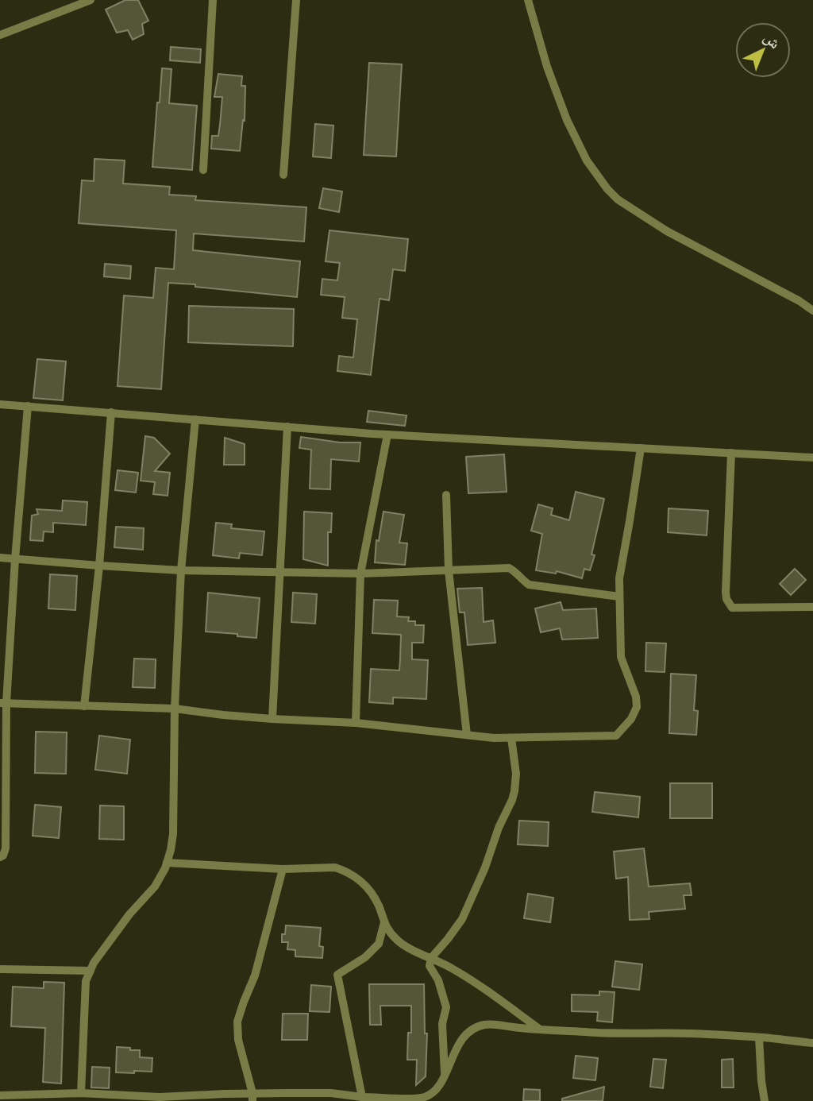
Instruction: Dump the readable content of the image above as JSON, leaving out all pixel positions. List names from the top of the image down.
{
  "north": "top right"
}
